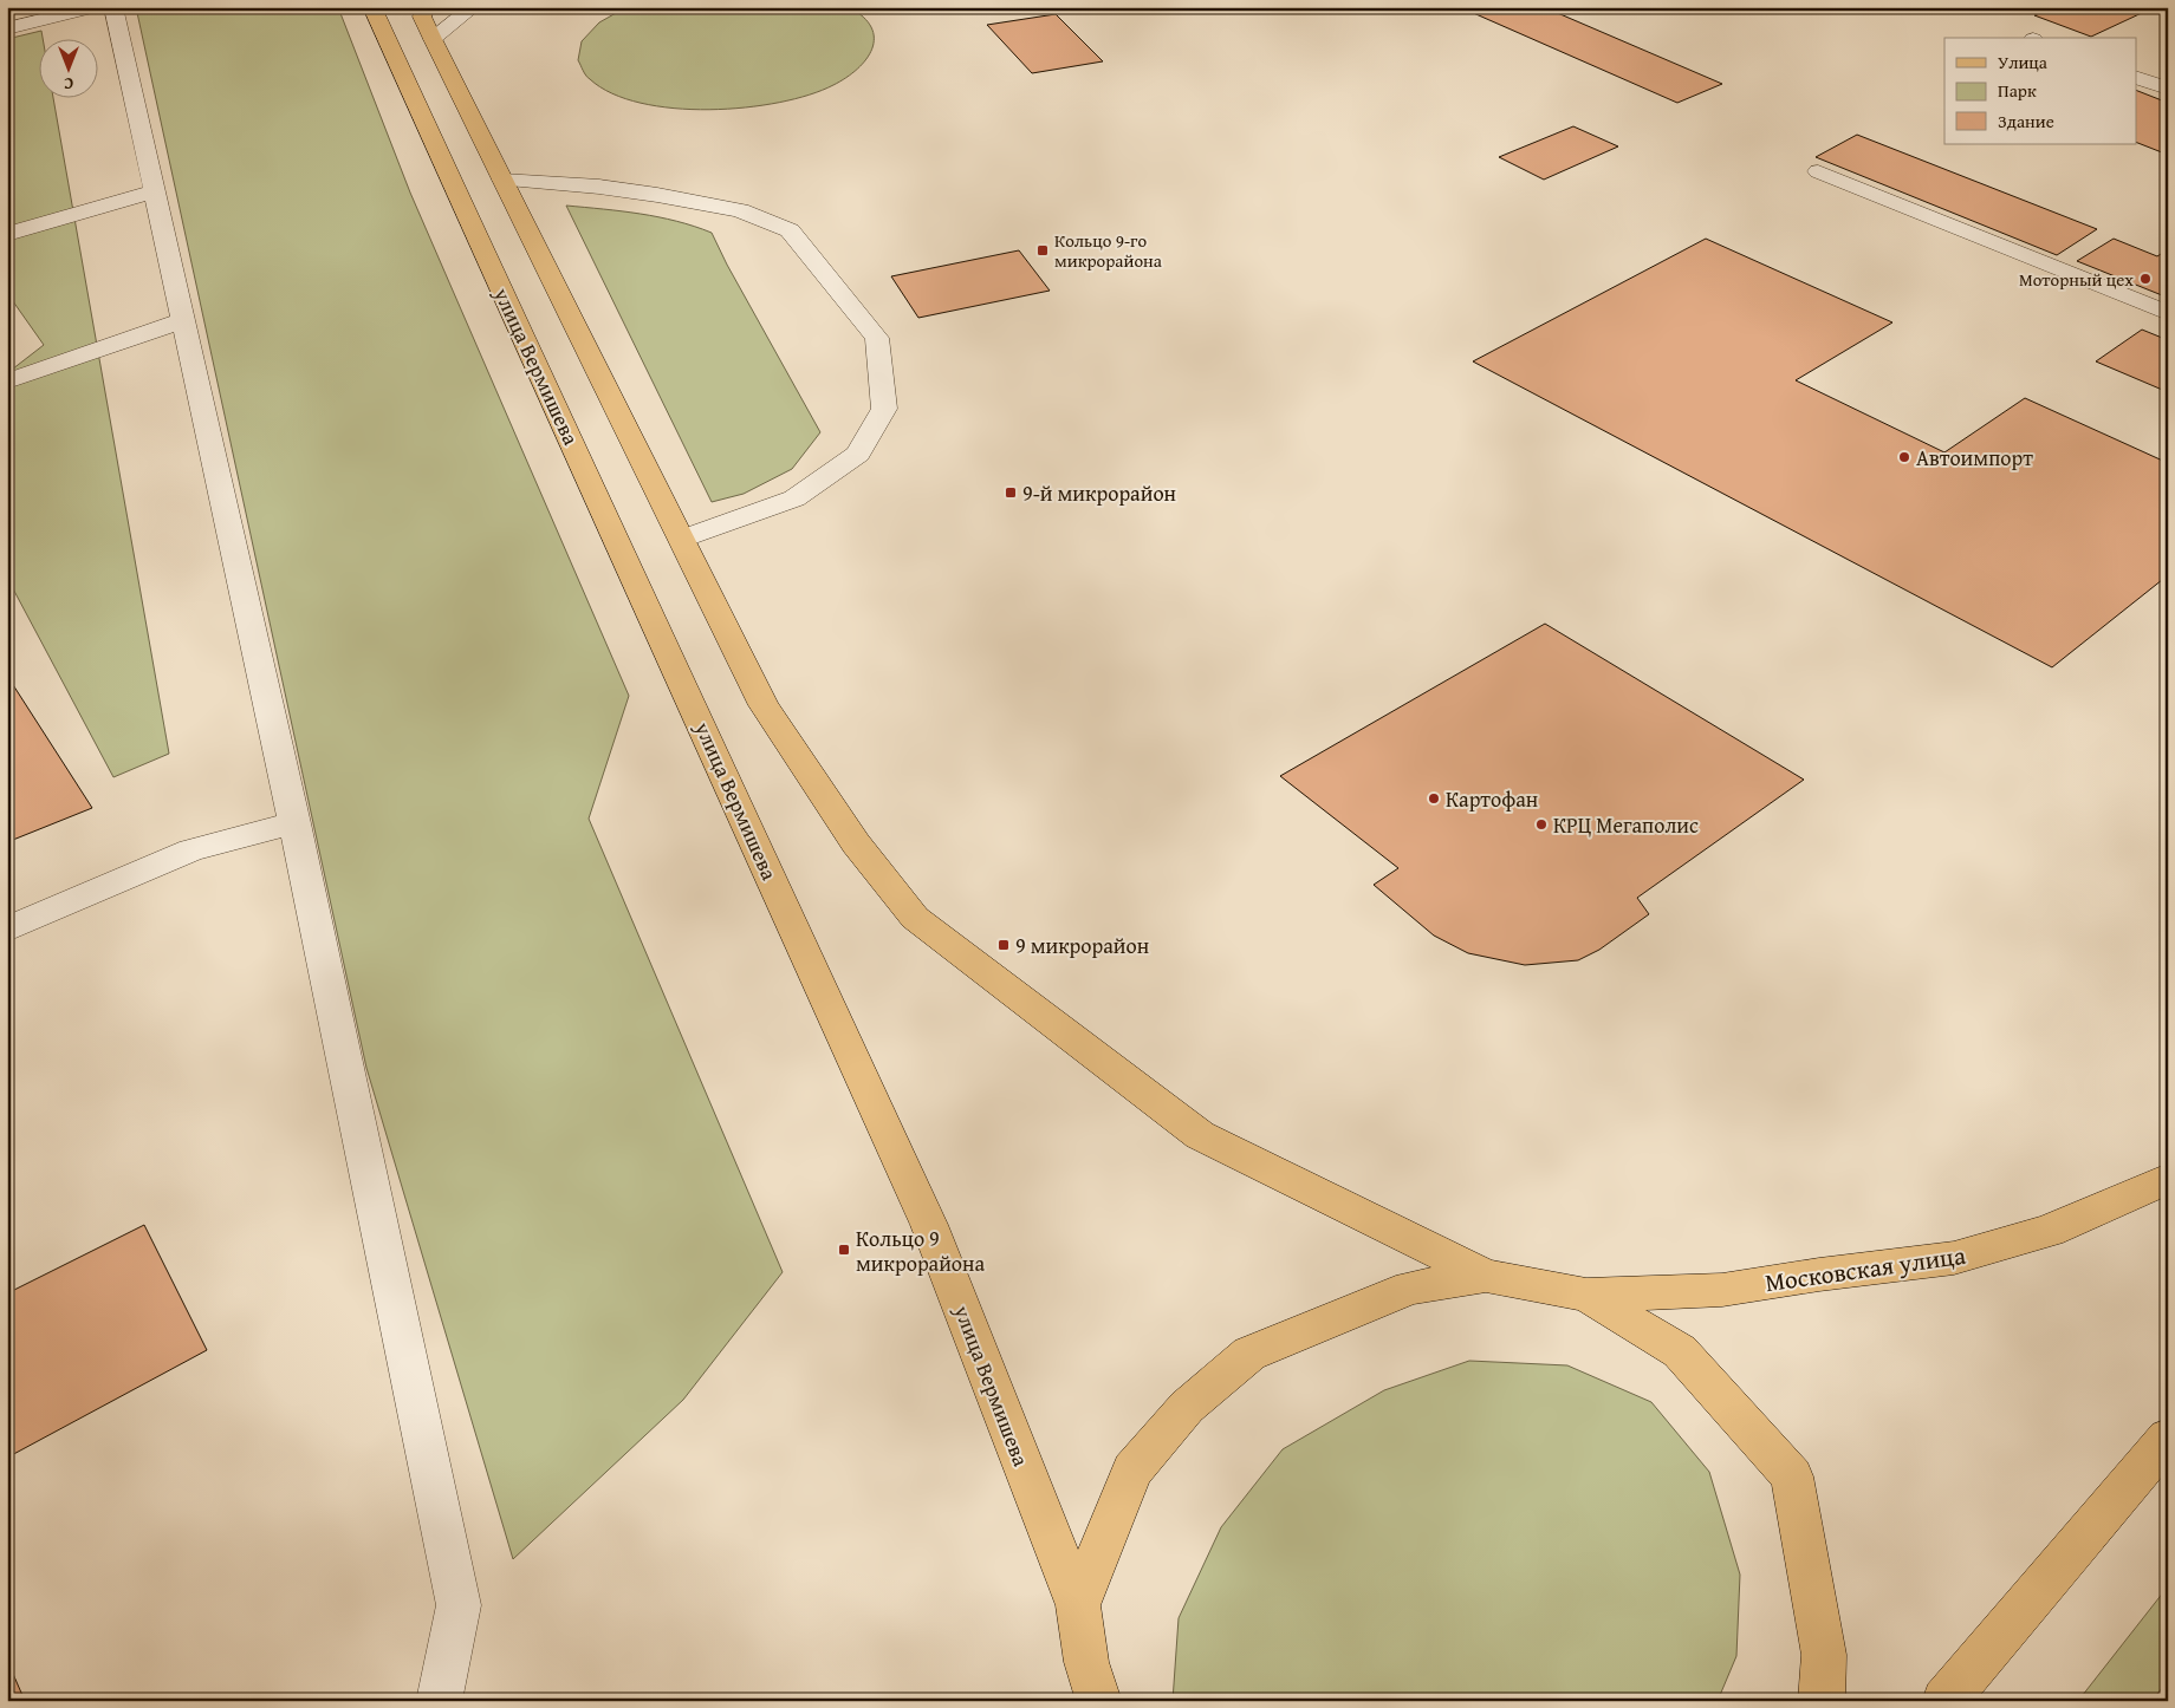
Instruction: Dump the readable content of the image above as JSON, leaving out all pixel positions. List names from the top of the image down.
{
  "streets": {
    "main road": ["улица Вермишева", "Московская улица"]
  },
  "places": {
    "transit": [
      "Кольцо 9-го микрорайона",
      "9-й микрорайон",
      "9 микрорайон",
      "Кольцо 9 микрорайона"
    ],
    "other": [
      "Моторный цех",
      "Автоимпорт",
      "Картофан",
      "КРЦ Мегаполис"
    ]
  },
  "legend": ["Улица", "Парк", "Здание"],
  "north": "bottom"
}
